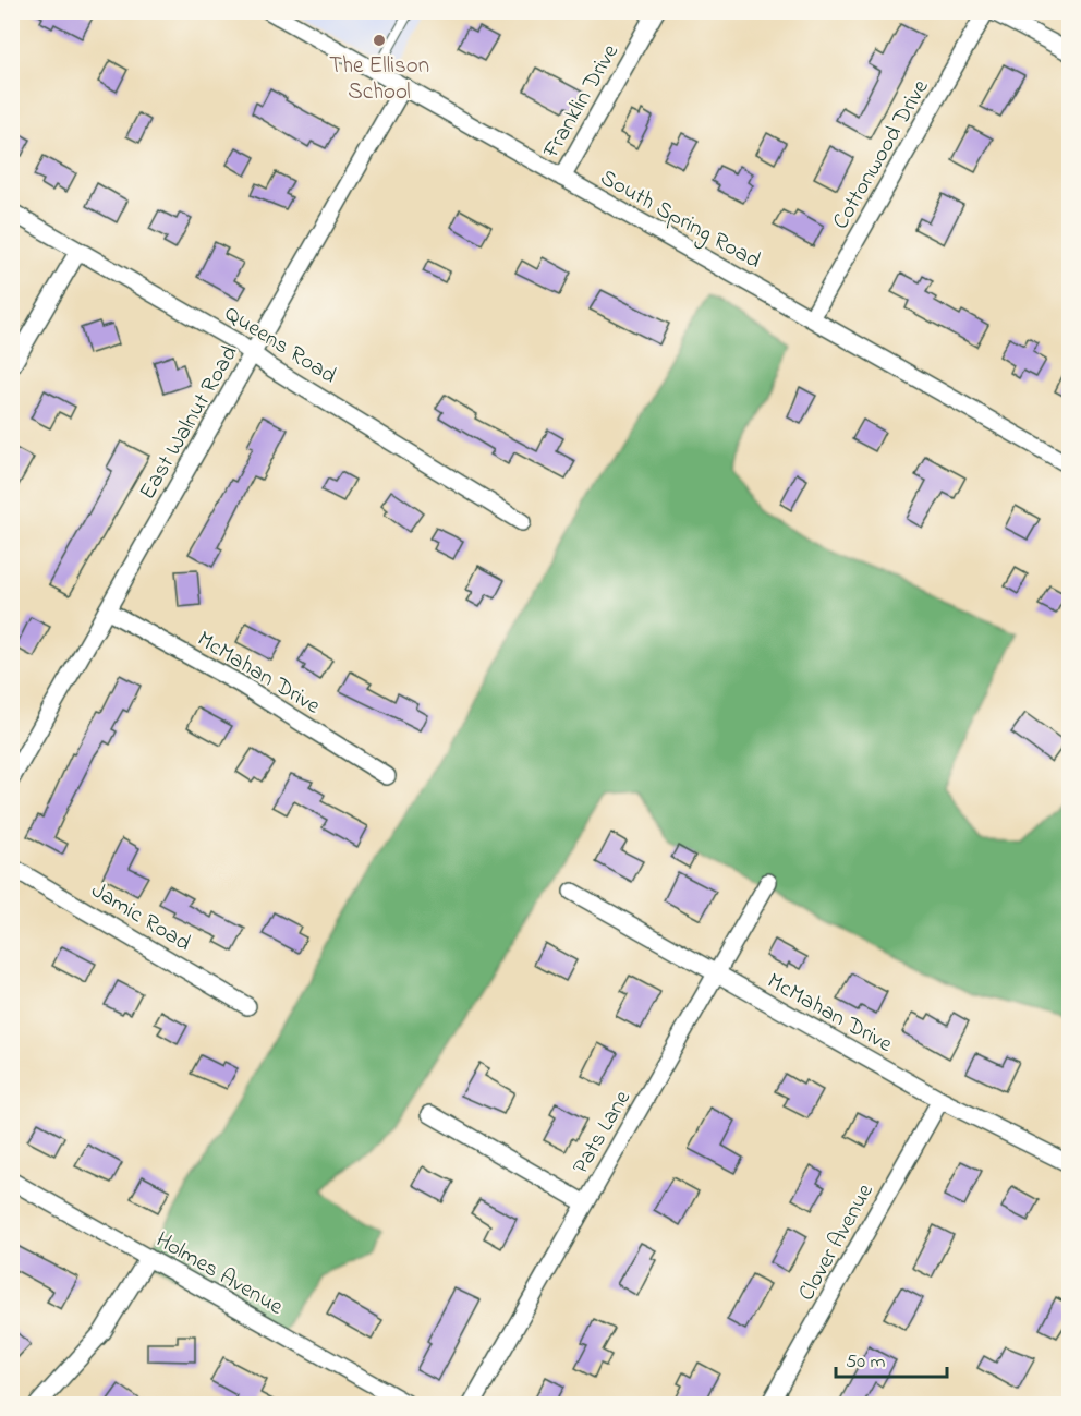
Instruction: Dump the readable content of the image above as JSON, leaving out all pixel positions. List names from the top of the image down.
{
  "streets": {
    "street": [
      "Franklin Drive",
      "Cottonwood Drive",
      "South Spring Road",
      "Queens Road",
      "East Walnut Road",
      "McMahan Drive",
      "Jamic Road",
      "Pats Lane",
      "Clover Avenue",
      "Holmes Avenue"
    ]
  },
  "crossings": [
    ["Franklin Drive", "South Spring Road"],
    ["Cottonwood Drive", "South Spring Road"],
    ["South Spring Road", "East Walnut Road"],
    ["Queens Road", "East Walnut Road"],
    ["East Walnut Road", "McMahan Drive"],
    ["McMahan Drive", "Pats Lane"],
    ["McMahan Drive", "Clover Avenue"]
  ],
  "places": ["The Ellison School"],
  "scale_bar": "50 m"
}
